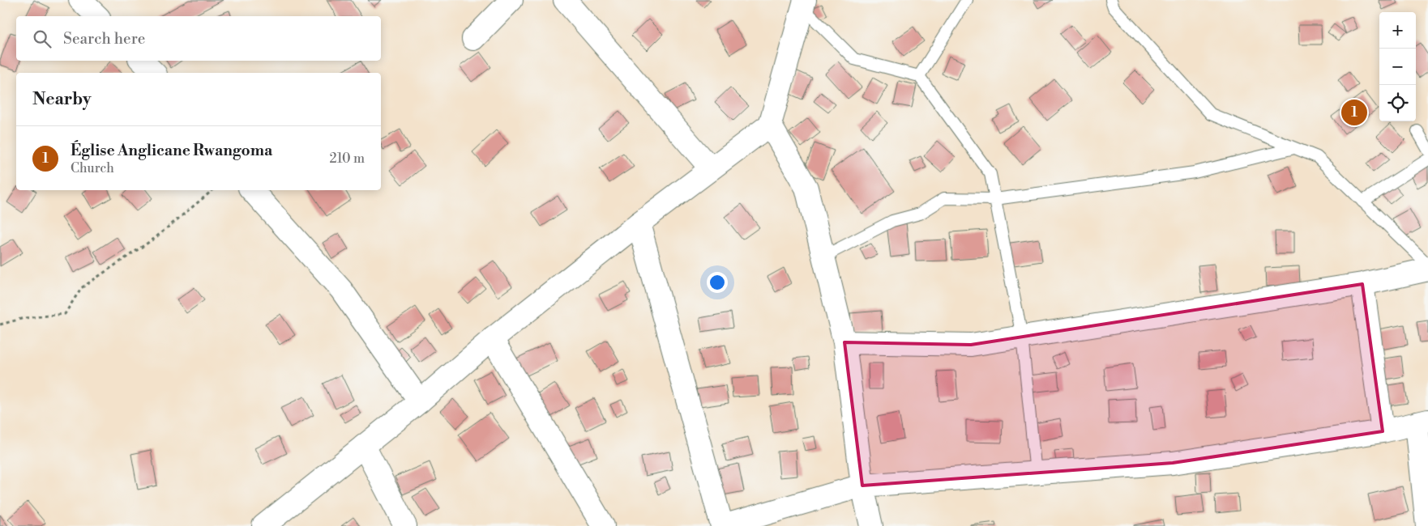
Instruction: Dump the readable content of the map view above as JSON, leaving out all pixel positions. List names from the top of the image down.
{
  "page": {
    "map_buttons": ["+", "−"],
    "search": "Search here",
    "heading": "Nearby",
    "pins": "1",
    "list": [
      {
        "mark": "1",
        "name": "Église Anglicane Rwangoma",
        "note": "Church",
        "value": "210 m"
      }
    ]
  }
}
